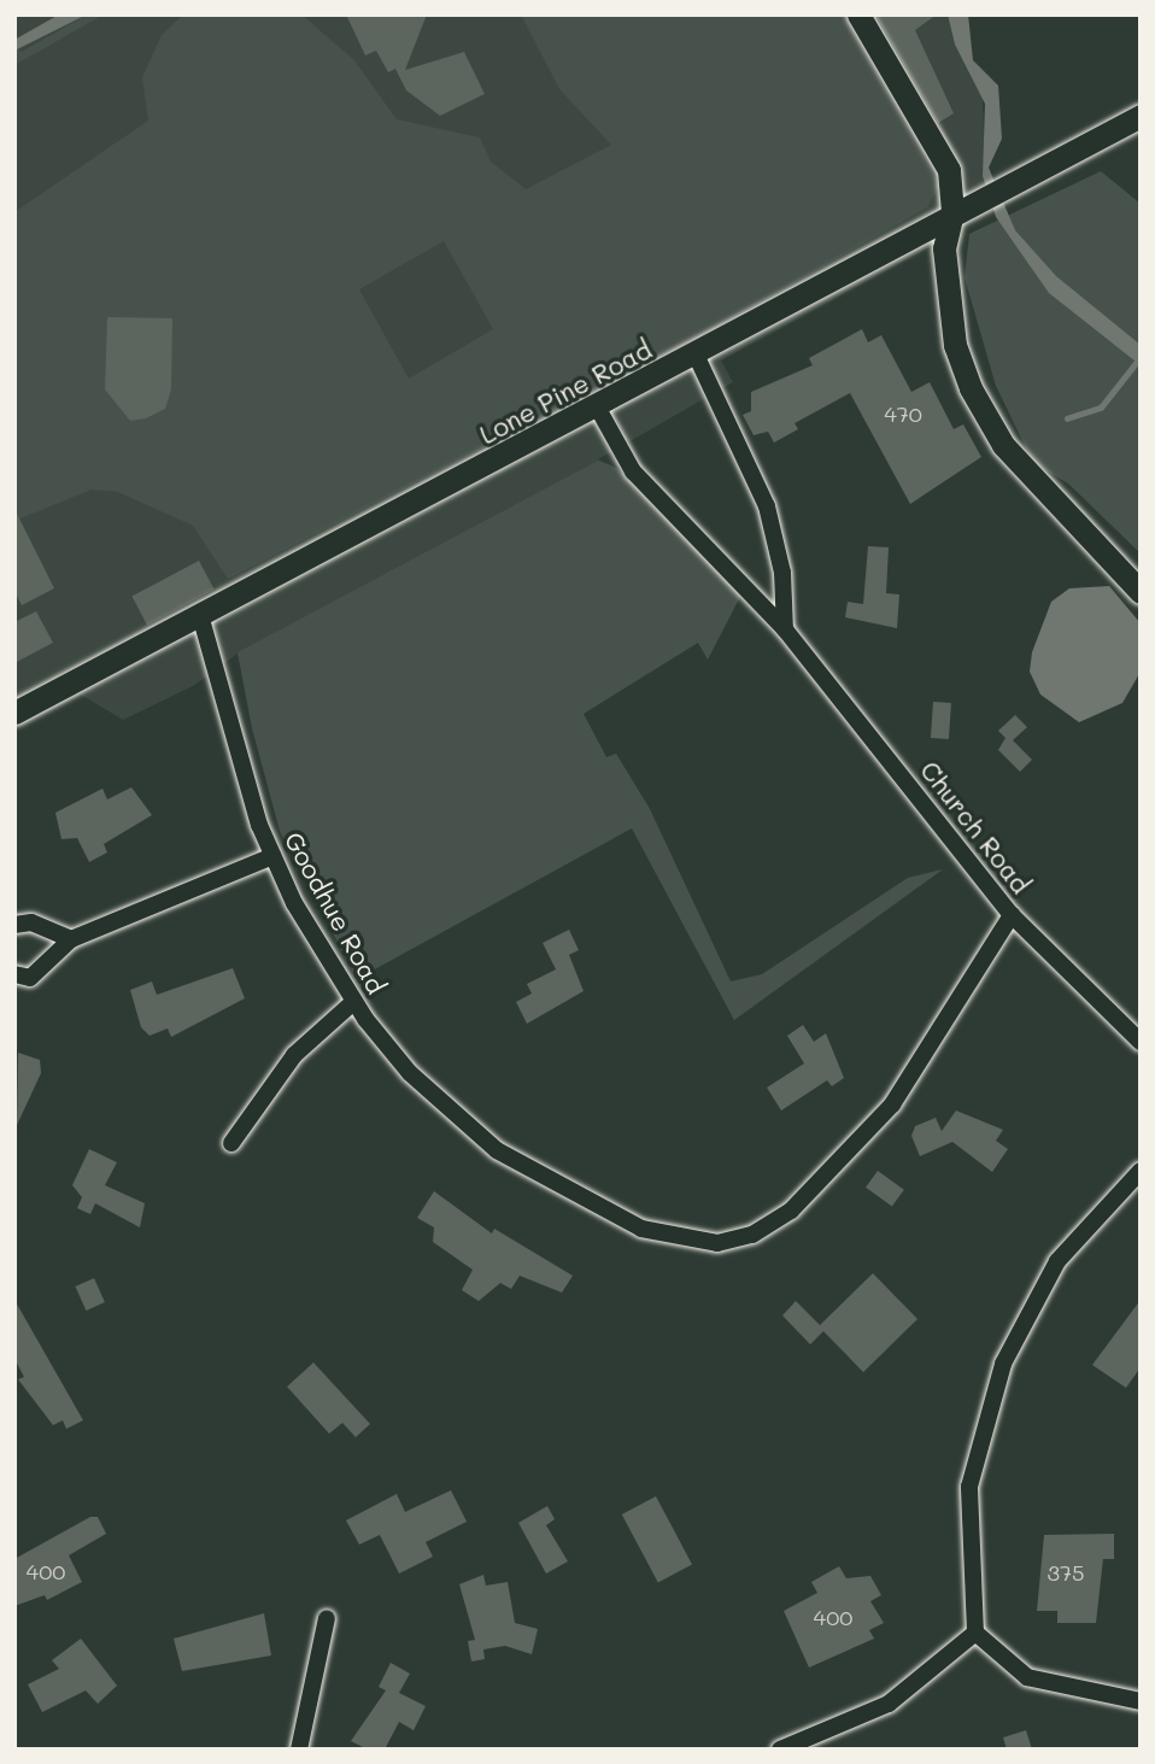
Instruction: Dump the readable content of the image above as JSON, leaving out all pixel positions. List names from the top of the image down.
{
  "streets": {
    "street": ["Lone Pine Road", "Church Road", "Goodhue Road"]
  },
  "crossings": [
    ["Lone Pine Road", "Church Road"],
    ["Lone Pine Road", "Goodhue Road"],
    ["Church Road", "Goodhue Road"]
  ],
  "house_numbers": [
    "470",
    "400",
    "375",
    "400"
  ]
}
